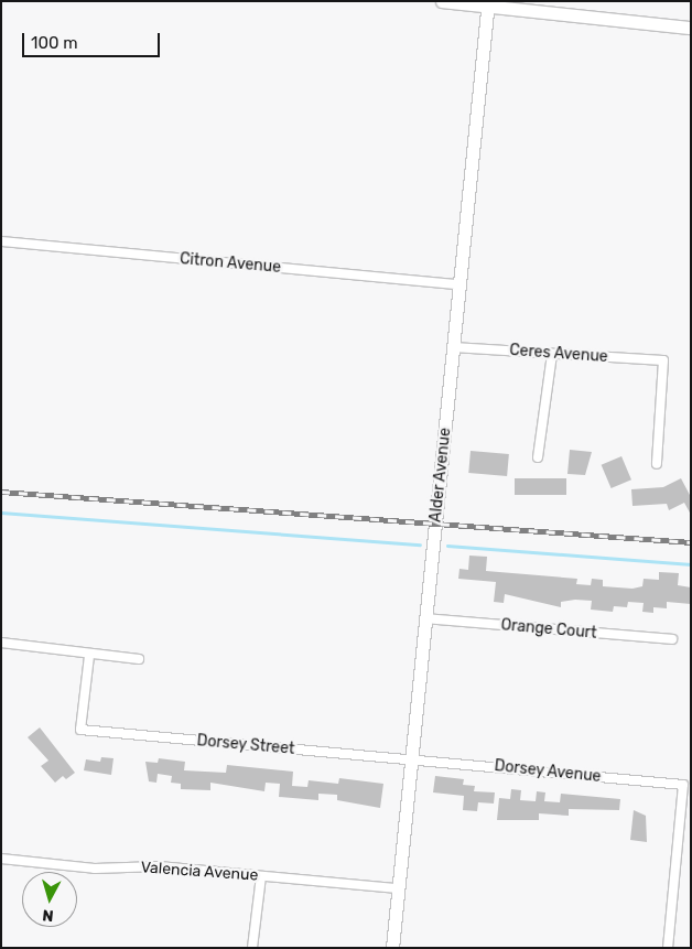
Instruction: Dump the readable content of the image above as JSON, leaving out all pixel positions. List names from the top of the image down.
{
  "streets": {
    "main road": ["Alder Avenue"],
    "street": [
      "Citron Avenue",
      "Ceres Avenue",
      "Orange Court",
      "Dorsey Street",
      "Dorsey Avenue",
      "Valencia Avenue"
    ]
  },
  "crossings": [
    ["Citron Avenue", "Alder Avenue"],
    ["Ceres Avenue", "Alder Avenue"],
    ["Alder Avenue", "Orange Court"],
    ["Alder Avenue", "Dorsey Street"],
    ["Alder Avenue", "Dorsey Avenue"],
    ["Alder Avenue", "Valencia Avenue"],
    ["Dorsey Street", "Dorsey Avenue"]
  ],
  "scale_bar": "100 m",
  "north": "bottom"
}
